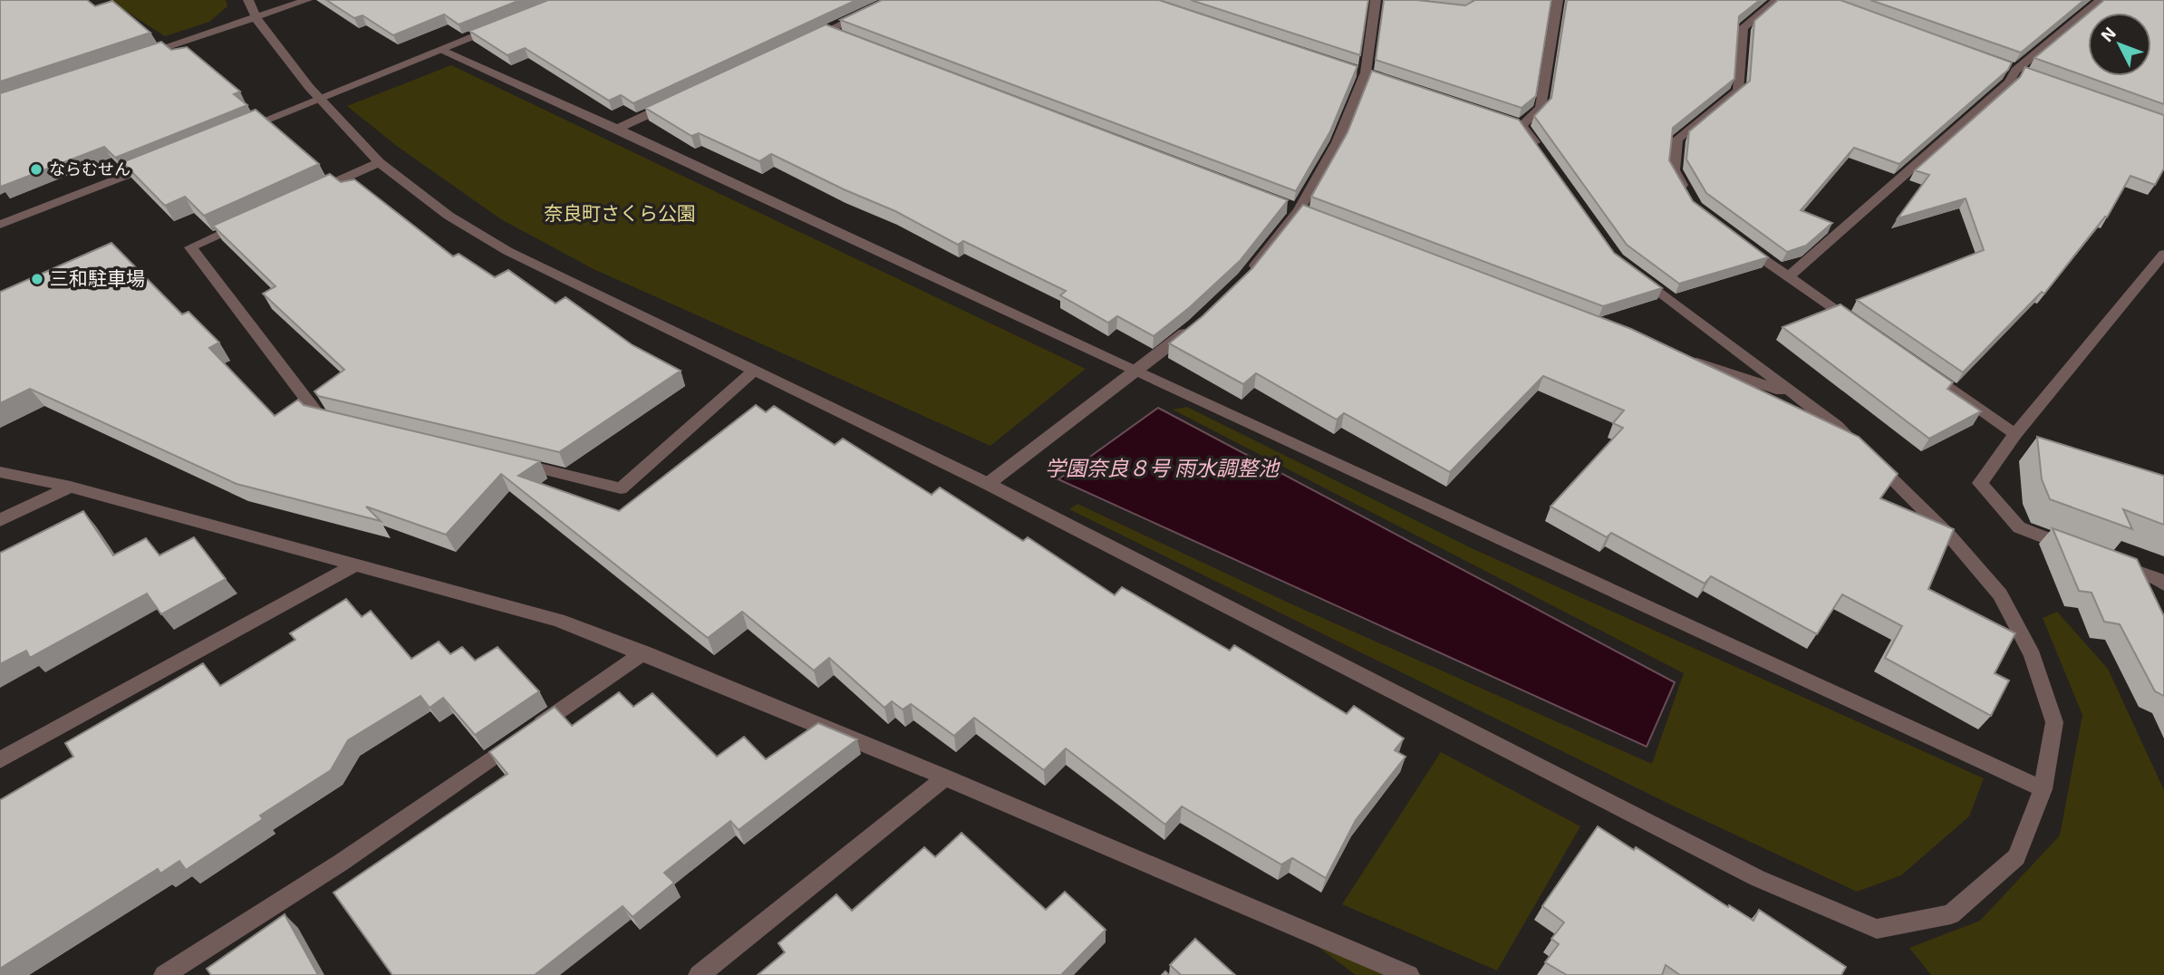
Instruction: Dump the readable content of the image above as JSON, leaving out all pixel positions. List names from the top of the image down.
{
  "water": ["学園奈良８号 雨水調整池"],
  "parks": ["奈良町さくら公園"],
  "places": ["ならむせん", "三和駐車場"],
  "north": "top left"
}
